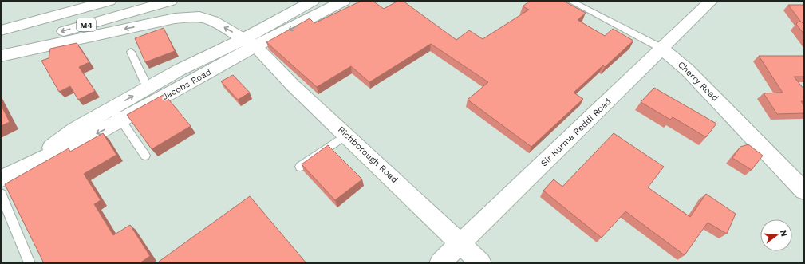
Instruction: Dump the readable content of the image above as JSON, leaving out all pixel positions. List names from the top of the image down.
{
  "streets": {
    "main road": [
      "M4",
      "Cherry Road",
      "Jacobs Road",
      "Sir Kurma Reddi Road",
      "Richborough Road"
    ]
  },
  "crossings": [
    ["Cherry Road", "Sir Kurma Reddi Road"],
    ["Jacobs Road", "Richborough Road"],
    ["Sir Kurma Reddi Road", "Richborough Road"]
  ],
  "north": "right"
}
